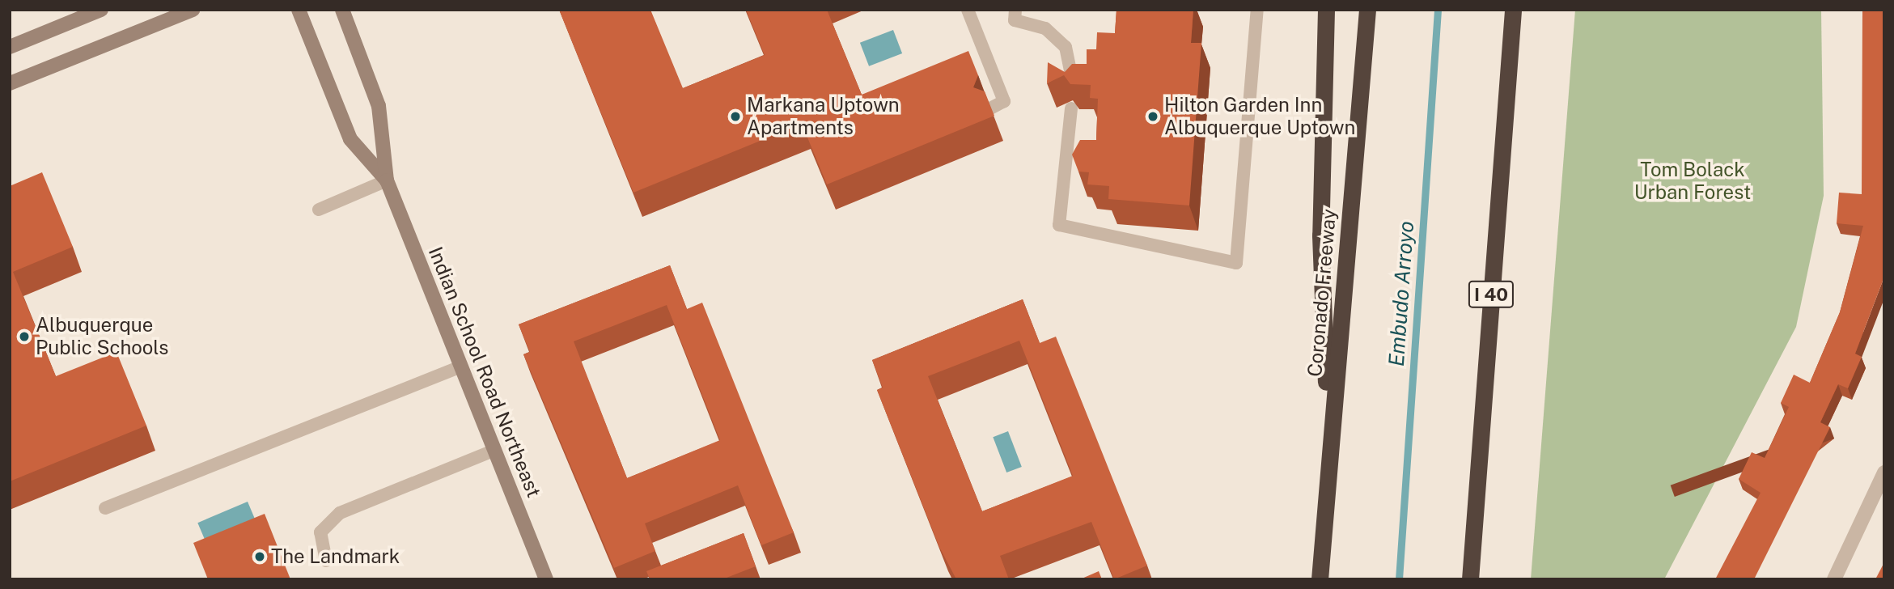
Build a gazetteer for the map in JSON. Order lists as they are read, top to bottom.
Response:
{
  "streets": {
    "highway": ["Coronado Freeway", "I 40"],
    "street": ["Indian School Road Northeast"]
  },
  "water": ["Embudo Arroyo"],
  "parks": ["Tom Bolack Urban Forest"],
  "places": [
    "Markana Uptown Apartments",
    "Hilton Garden Inn Albuquerque Uptown",
    "Albuquerque Public Schools",
    "The Landmark"
  ]
}
